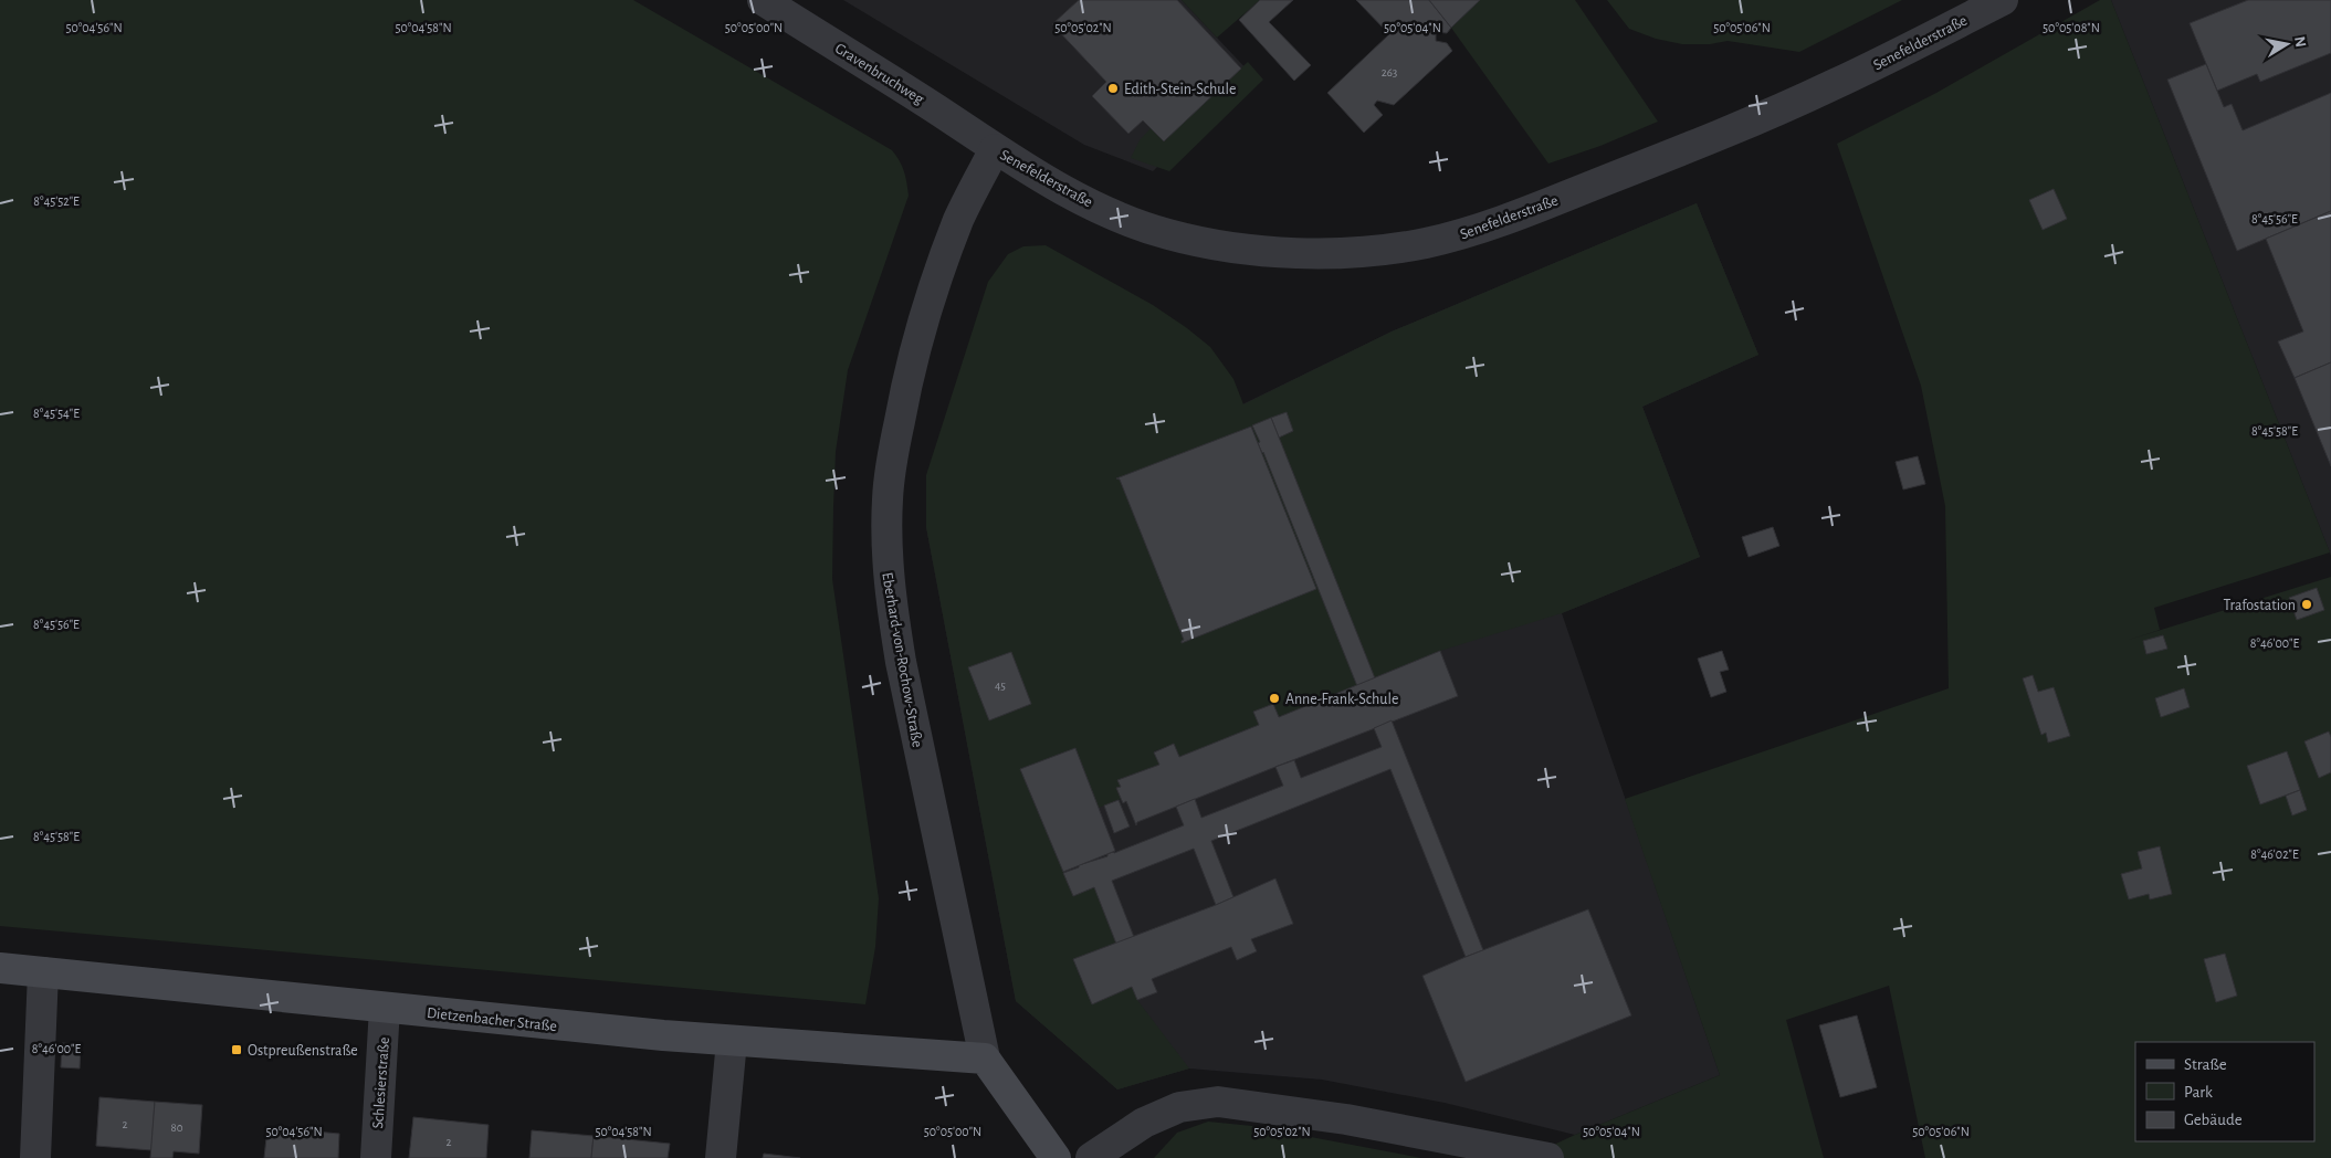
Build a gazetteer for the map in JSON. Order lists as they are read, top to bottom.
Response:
{
  "streets": {
    "main road": ["Eberhard-von-Rochow-Straße", "Dietzenbacher Straße"],
    "street": ["Senefelderstraße", "Gravenbruchweg", "Schlesierstraße"]
  },
  "crossings": [
    ["Senefelderstraße", "Gravenbruchweg"],
    ["Senefelderstraße", "Eberhard-von-Rochow-Straße"],
    ["Gravenbruchweg", "Eberhard-von-Rochow-Straße"],
    ["Eberhard-von-Rochow-Straße", "Dietzenbacher Straße"],
    ["Dietzenbacher Straße", "Schlesierstraße"]
  ],
  "places": {
    "other": ["Edith-Stein-Schule", "Trafostation", "Anne-Frank-Schule"],
    "transit": ["Ostpreußenstraße"]
  },
  "house_numbers": [
    "263",
    "45",
    "2",
    "80",
    "2"
  ],
  "legend": ["Straße", "Park", "Gebäude"],
  "north": "right",
  "coordinates": [
    "50°04'56\"N",
    "50°04'58\"N",
    "50°05'00\"N",
    "50°05'02\"N",
    "50°05'04\"N",
    "50°05'06\"N",
    "50°05'08\"N",
    "8°45'52\"E",
    "8°45'56\"E",
    "8°45'54\"E",
    "8°45'58\"E",
    "8°46'00\"E",
    "8°46'02\"E"
  ]
}
